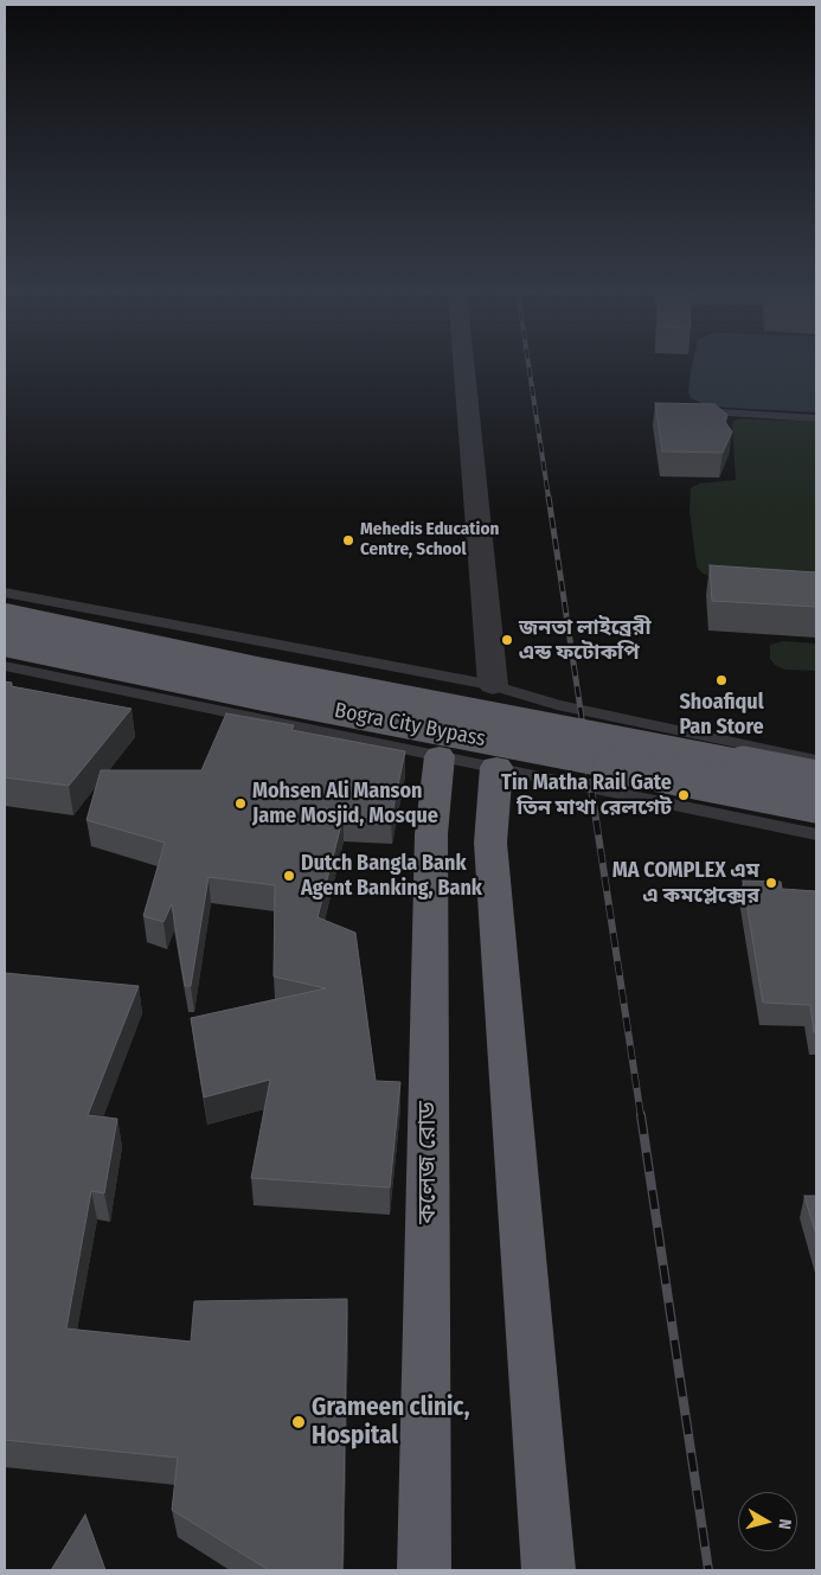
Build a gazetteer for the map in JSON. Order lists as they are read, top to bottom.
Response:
{
  "streets": {
    "highway": ["Bogra City Bypass", "কলেজ রোড"]
  },
  "places": [
    "Mehedis Education Centre, School",
    "জনতা লাইব্রেরী এন্ড ফটোকপি",
    "Shoafiqul Pan Store",
    "Tin Matha Rail Gate তিন মাথা রেলগেট",
    "Mohsen Ali Manson Jame Mosjid, Mosque",
    "Dutch Bangla Bank Agent Banking, Bank",
    "MA COMPLEX এম এ কমপ্লেক্সের",
    "Grameen clinic, Hospital"
  ],
  "north": "right"
}
